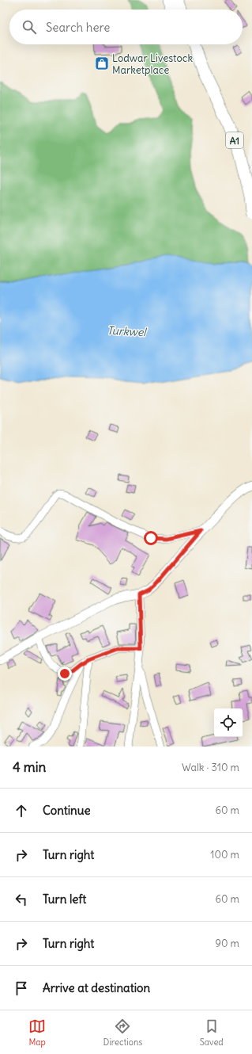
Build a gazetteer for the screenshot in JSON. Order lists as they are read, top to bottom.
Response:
{
  "streets": {
    "highway": ["A1"]
  },
  "water": ["Turkwel"],
  "places": {
    "shop": ["Lodwar Livestock Marketplace"]
  },
  "page": {
    "search": "Search here",
    "heading": ["4 min", "Walk · 310 m"],
    "list": [
      ["Continue", "60 m"],
      ["Turn right", "100 m"],
      ["Turn left", "60 m"],
      ["Turn right", "90 m"],
      "Arrive at destination"
    ],
    "nav": ["Map", "Directions", "Saved"]
  }
}
